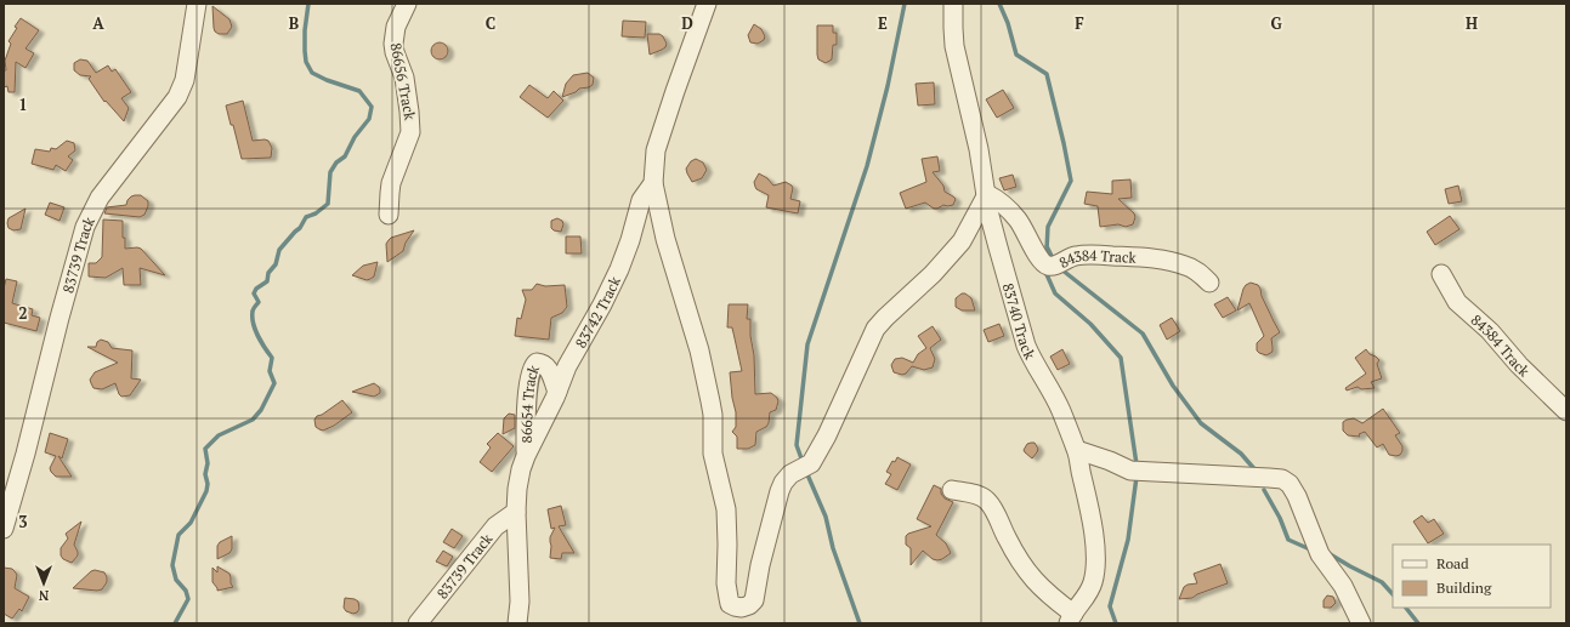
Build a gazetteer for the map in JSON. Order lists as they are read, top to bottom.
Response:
{
  "streets": {
    "street": [
      "86656 Track",
      "83739 Track",
      "84384 Track",
      "83742 Track",
      "83740 Track",
      "86654 Track"
    ]
  },
  "crossings": [
    ["83739 Track", "83742 Track"],
    ["84384 Track", "83740 Track"],
    ["83742 Track", "86654 Track"]
  ],
  "legend": ["Road", "Building"],
  "north": "bottom",
  "grid": {
    "columns": [
      "A",
      "B",
      "C",
      "D",
      "E",
      "F",
      "G",
      "H"
    ],
    "rows": ["1", "2", "3"]
  }
}
